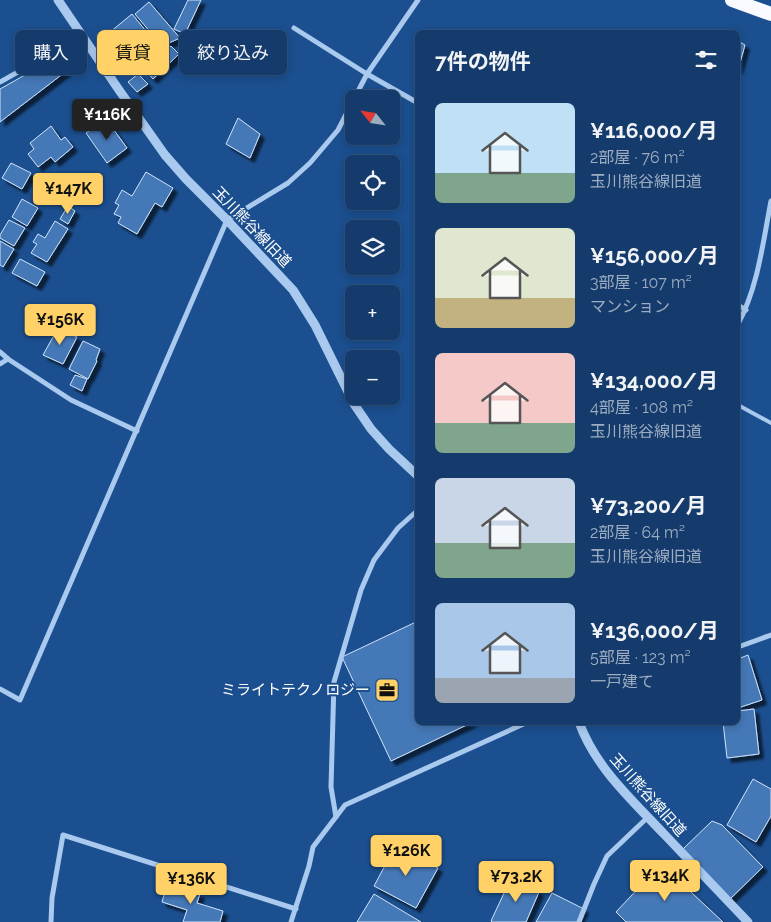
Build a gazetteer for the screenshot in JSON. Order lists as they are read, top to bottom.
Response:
{
  "streets": {
    "street": ["玉川熊谷線旧道"]
  },
  "places": {
    "office": ["ミライトテクノロジー"]
  },
  "north": "top left",
  "page": {
    "chip": ["購入", "賃貸", "絞り込み"],
    "heading": "7件の物件",
    "map_buttons": ["+", "−"],
    "list": [
      {
        "name": "¥116,000/月",
        "note": "2部屋 · 76 m² · 玉川熊谷線旧道"
      },
      {
        "name": "¥156,000/月",
        "note": "3部屋 · 107 m² · マンション"
      },
      {
        "name": "¥134,000/月",
        "note": "4部屋 · 108 m² · 玉川熊谷線旧道"
      },
      {
        "name": "¥73,200/月",
        "note": "2部屋 · 64 m² · 玉川熊谷線旧道"
      },
      {
        "name": "¥136,000/月",
        "note": "5部屋 · 123 m² · 一戸建て"
      }
    ],
    "price": [
      "¥116K",
      "¥147K",
      "¥156K",
      "¥126K",
      "¥134K",
      "¥73.2K",
      "¥136K"
    ]
  }
}
